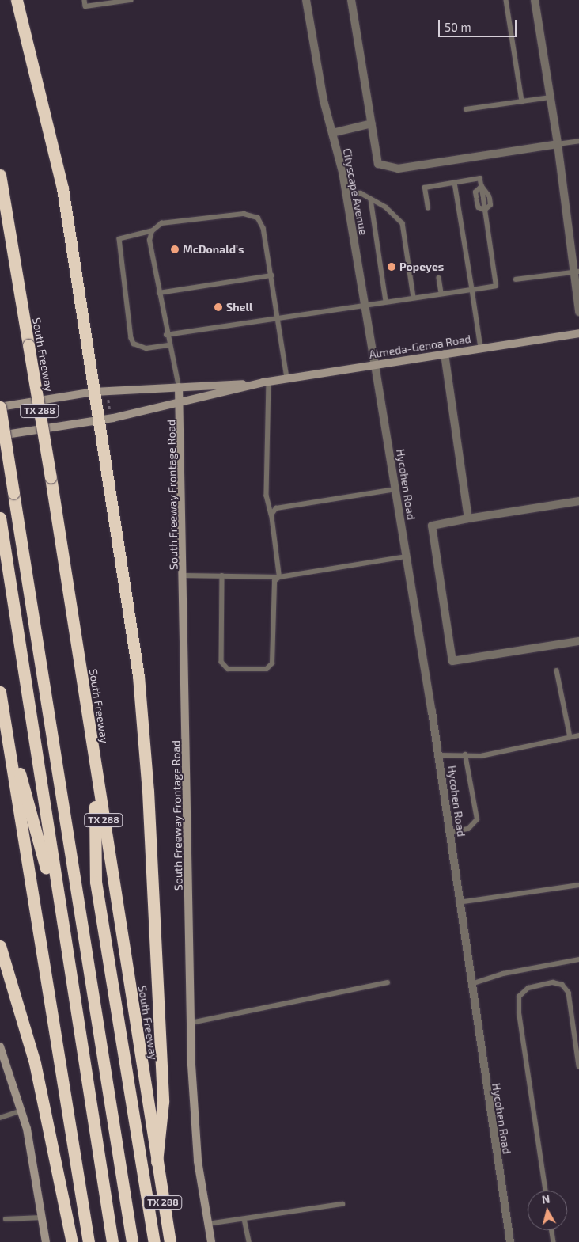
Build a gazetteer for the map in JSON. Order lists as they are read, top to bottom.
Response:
{
  "streets": {
    "highway": ["South Freeway", "TX 288"],
    "main road": ["Almeda-Genoa Road", "South Freeway Frontage Road"],
    "street": ["Cityscape Avenue", "Hycohen Road"]
  },
  "crossings": [
    ["Cityscape Avenue", "Almeda-Genoa Road"],
    ["Cityscape Avenue", "Hycohen Road"],
    ["Almeda-Genoa Road", "Hycohen Road"],
    ["Almeda-Genoa Road", "South Freeway Frontage Road"]
  ],
  "places": ["McDonald's", "Popeyes", "Shell"],
  "scale_bar": "50 m",
  "north": "top"
}
